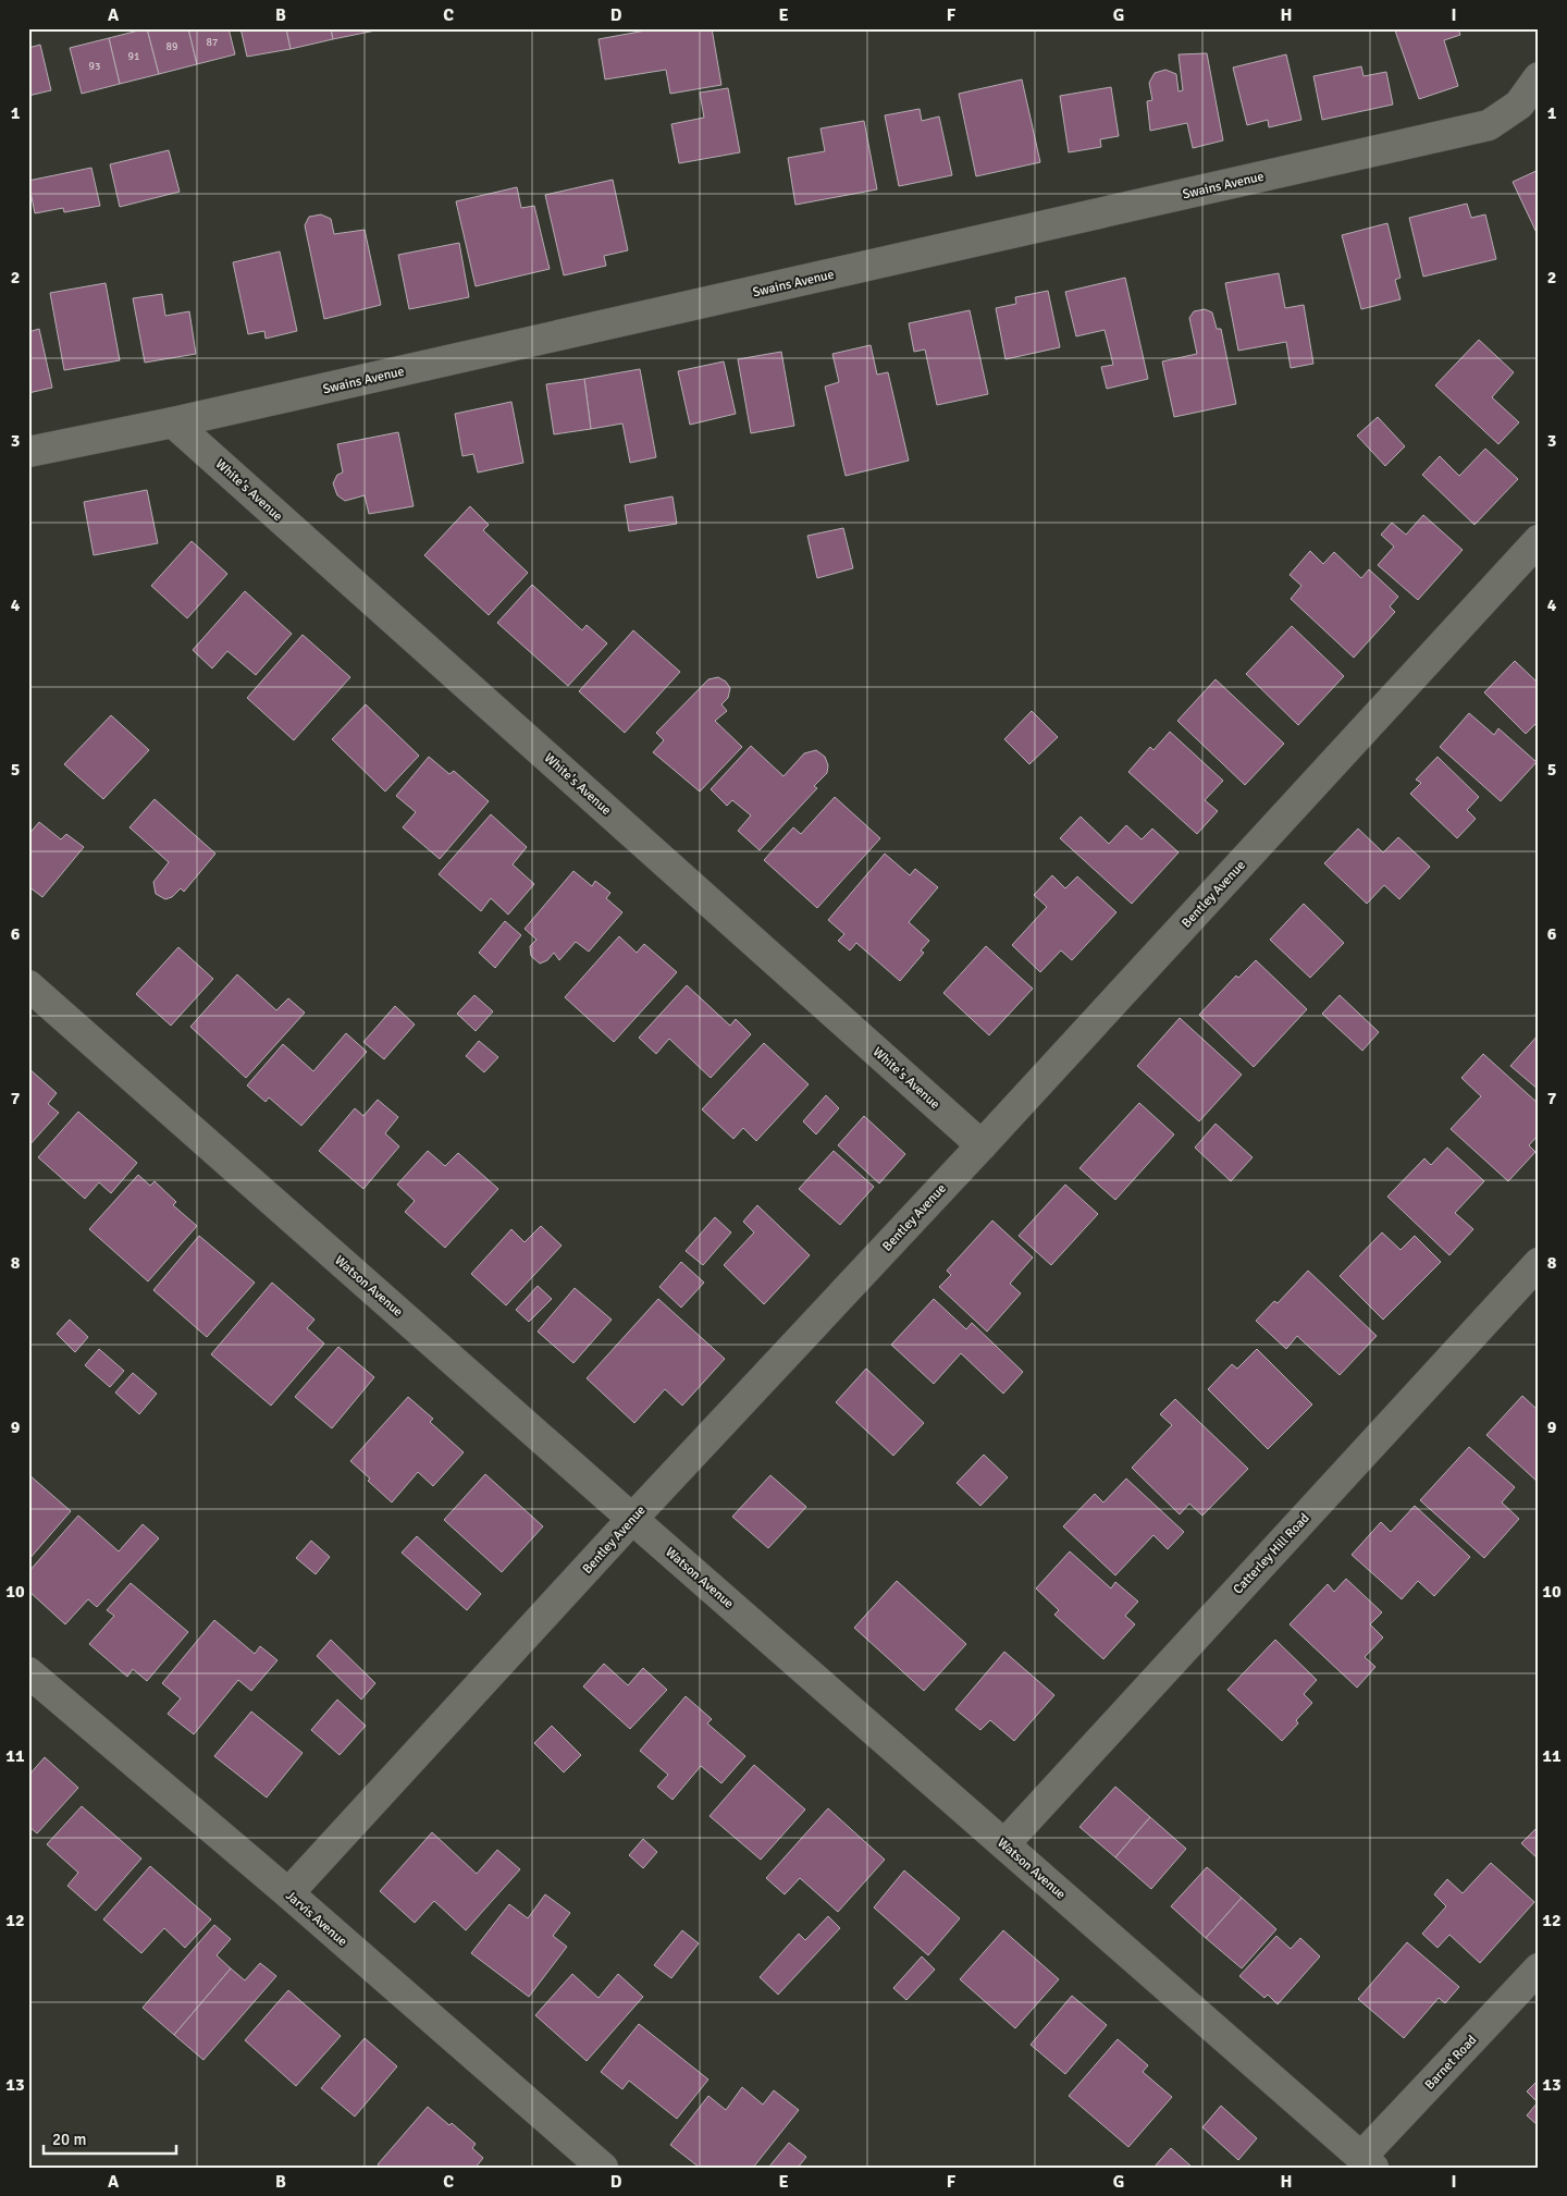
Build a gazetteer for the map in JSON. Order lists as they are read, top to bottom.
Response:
{
  "streets": {
    "street": [
      "Swains Avenue",
      "White's Avenue",
      "Bentley Avenue",
      "Watson Avenue",
      "Catterley Hill Road",
      "Jarvis Avenue",
      "Barnet Road"
    ]
  },
  "crossings": [
    ["Swains Avenue", "White's Avenue"],
    ["White's Avenue", "Bentley Avenue"],
    ["Bentley Avenue", "Watson Avenue"],
    ["Bentley Avenue", "Jarvis Avenue"],
    ["Watson Avenue", "Catterley Hill Road"],
    ["Watson Avenue", "Barnet Road"]
  ],
  "house_numbers": [
    "87",
    "89",
    "91",
    "93"
  ],
  "scale_bar": "20 m",
  "grid": {
    "columns": [
      "A",
      "B",
      "C",
      "D",
      "E",
      "F",
      "G",
      "H",
      "I"
    ],
    "rows": [
      "1",
      "2",
      "3",
      "4",
      "5",
      "6",
      "7",
      "8",
      "9",
      "10",
      "11",
      "12",
      "13"
    ]
  }
}
